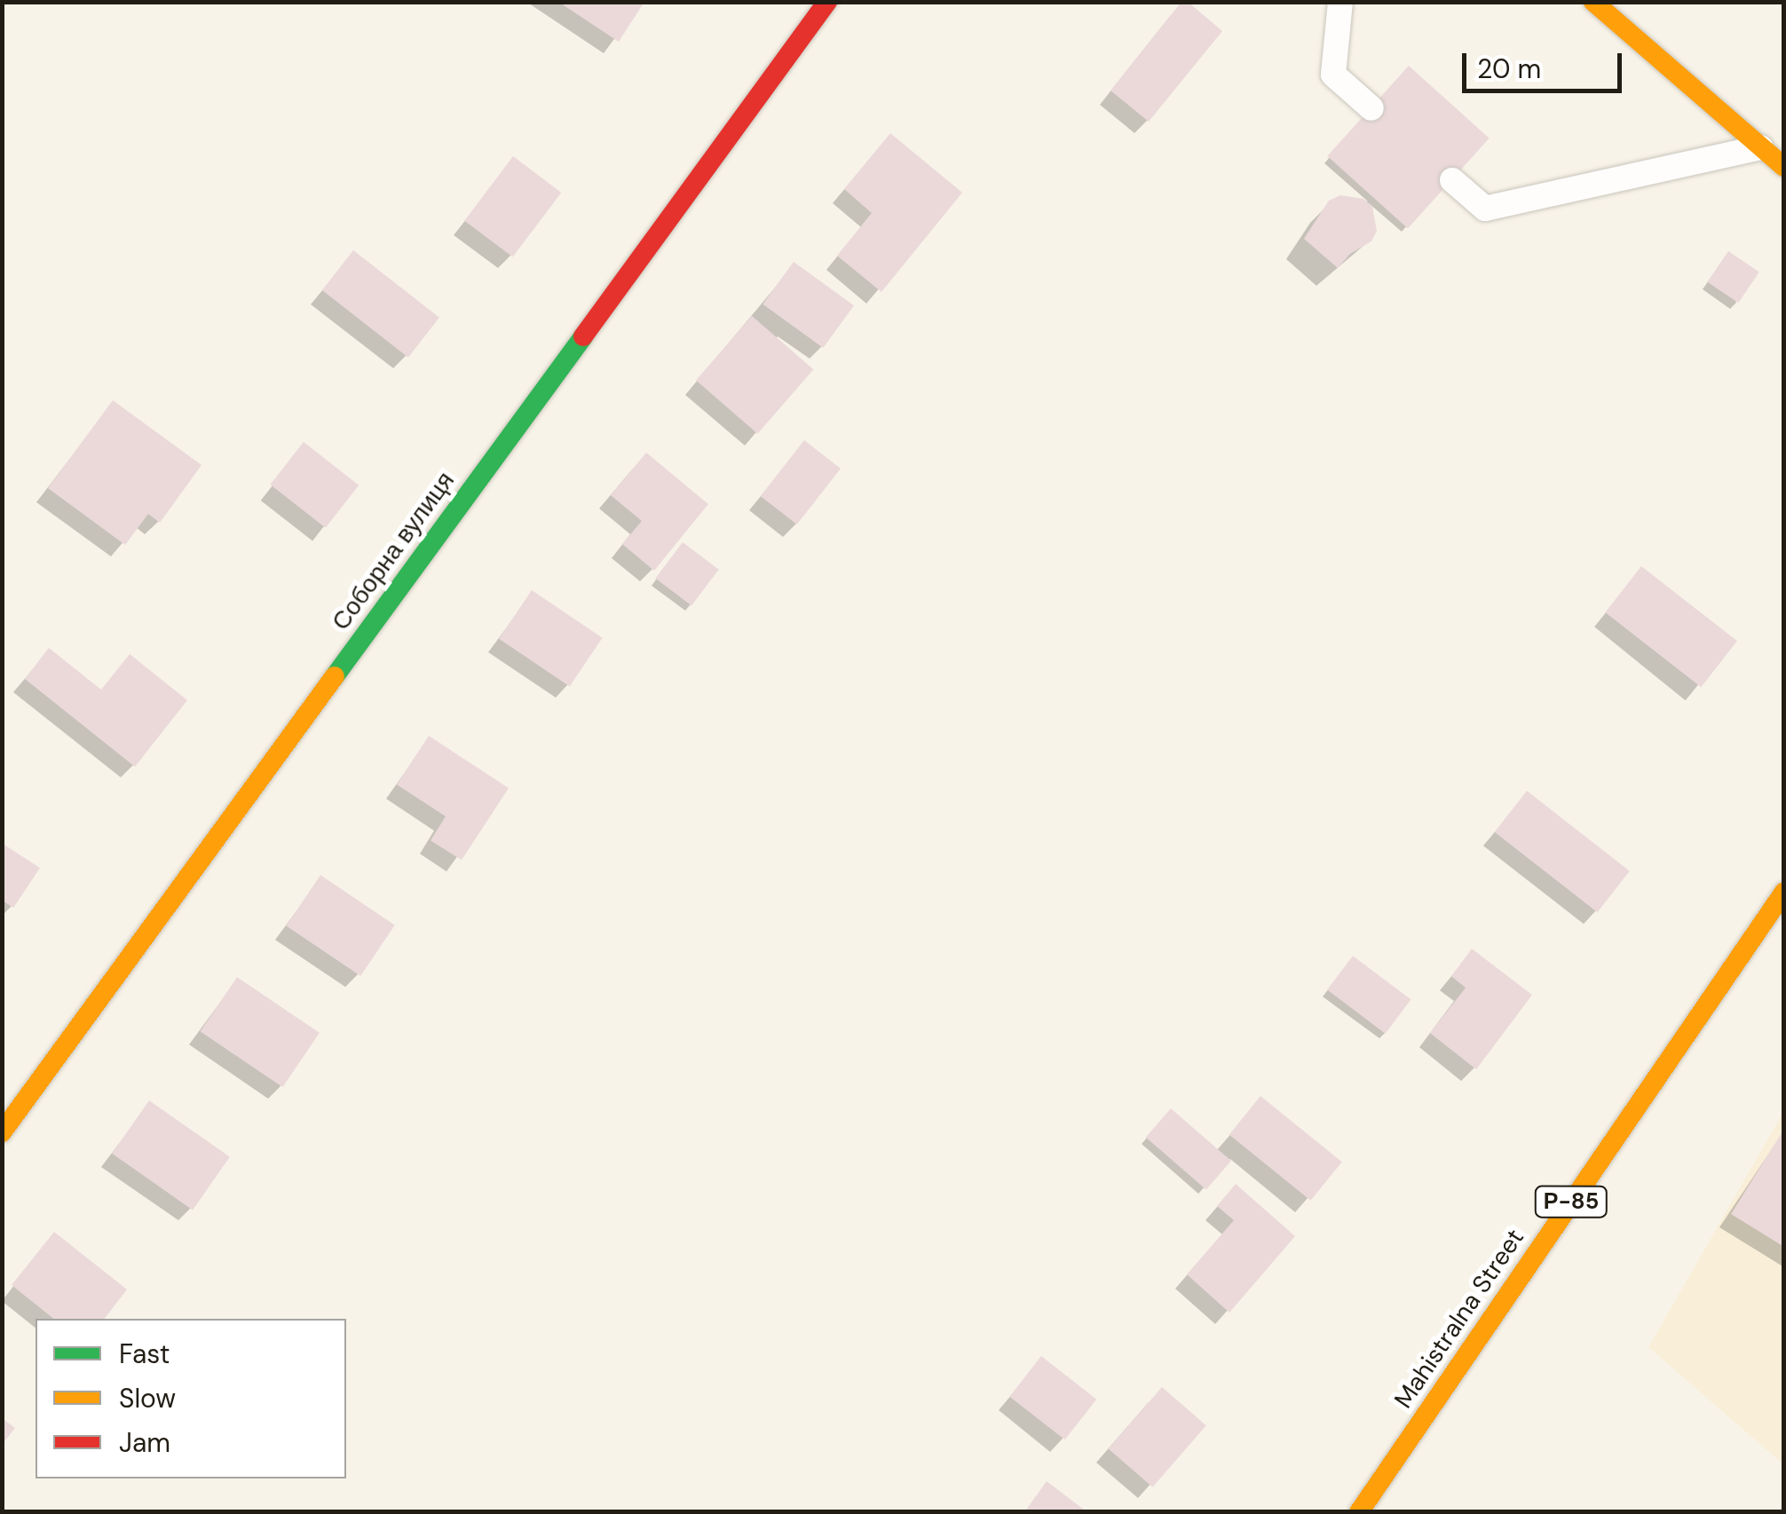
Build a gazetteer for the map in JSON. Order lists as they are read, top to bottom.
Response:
{
  "streets": {
    "street": ["Соборна вулиця", "Р-85", "Mahistralna Street"]
  },
  "legend": ["Fast", "Slow", "Jam"],
  "scale_bar": "20 m"
}
